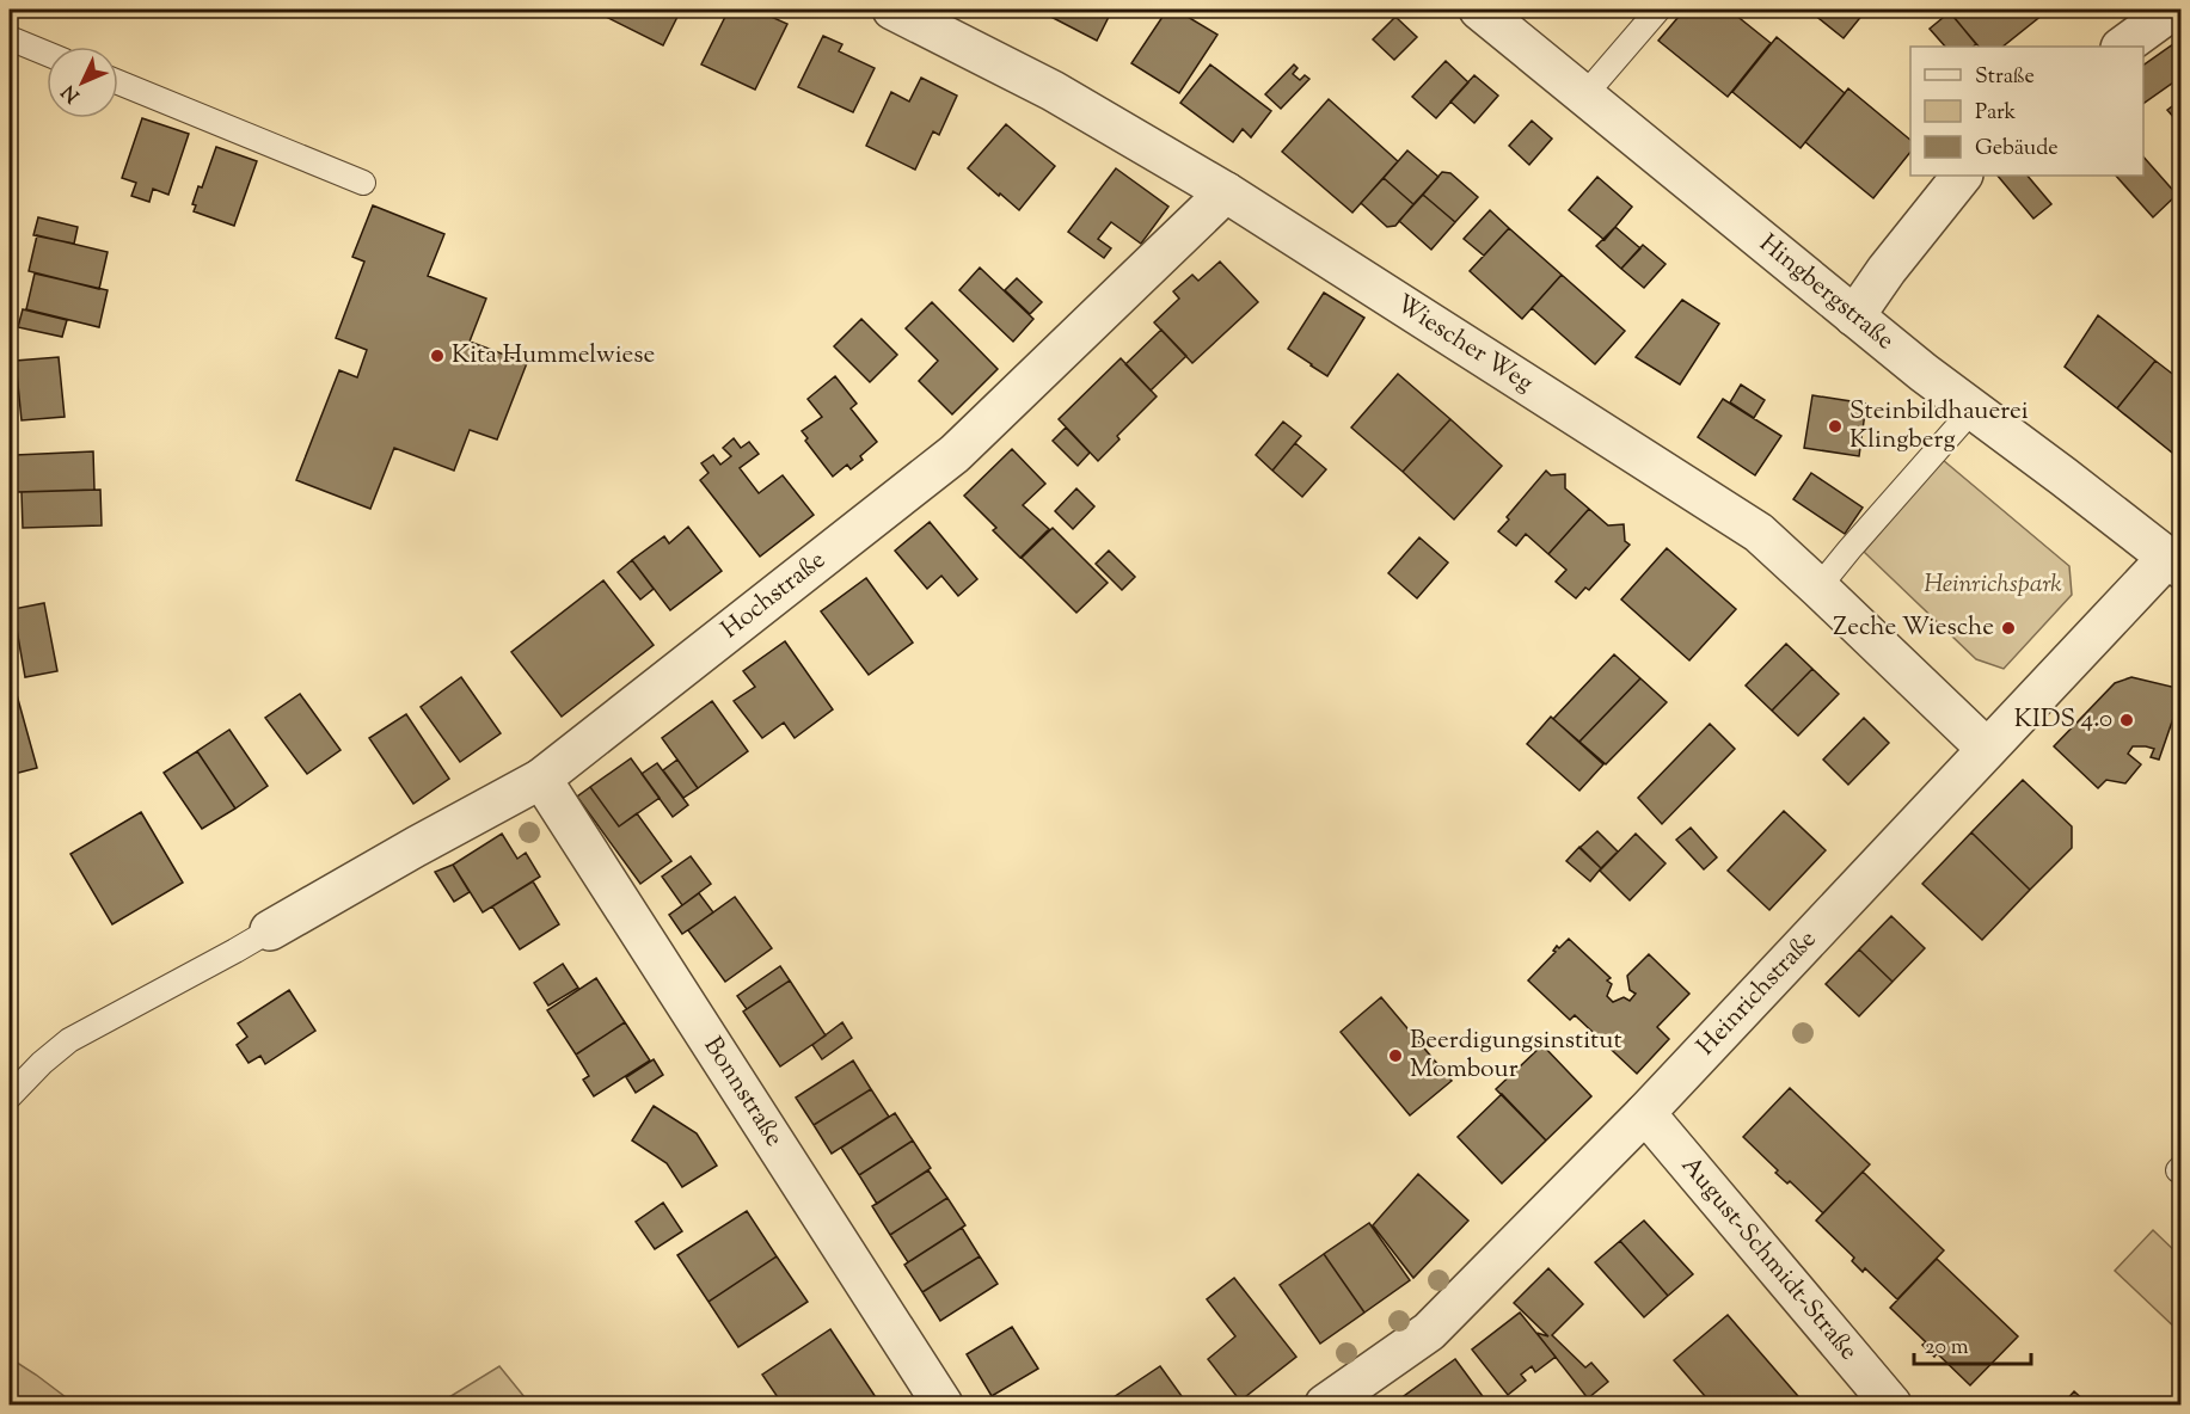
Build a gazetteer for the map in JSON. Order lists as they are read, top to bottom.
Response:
{
  "streets": {
    "street": [
      "Hingbergstraße",
      "Wiescher Weg",
      "Hochstraße",
      "Heinrichstraße",
      "Bonnstraße",
      "August-Schmidt-Straße"
    ]
  },
  "crossings": [
    ["Hingbergstraße", "Heinrichstraße"],
    ["Wiescher Weg", "Hochstraße"],
    ["Wiescher Weg", "Heinrichstraße"],
    ["Hochstraße", "Bonnstraße"],
    ["Heinrichstraße", "August-Schmidt-Straße"]
  ],
  "parks": ["Heinrichspark"],
  "places": [
    "Kita Hummelwiese",
    "Steinbildhauerei Klingberg",
    "Zeche Wiesche",
    "KIDS 4.0",
    "Beerdigungsinstitut Mombour"
  ],
  "legend": ["Straße", "Park", "Gebäude"],
  "scale_bar": "20 m",
  "north": "bottom left"
}
